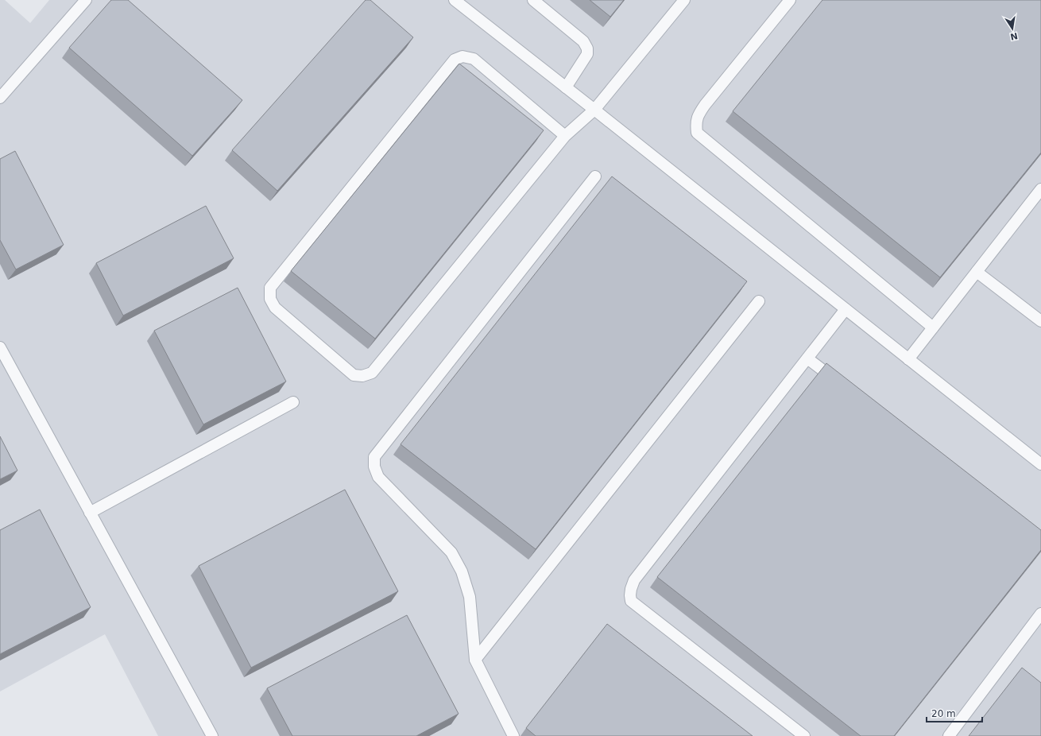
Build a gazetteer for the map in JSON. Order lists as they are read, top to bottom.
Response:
{
  "scale_bar": "20 m",
  "north": "bottom"
}
